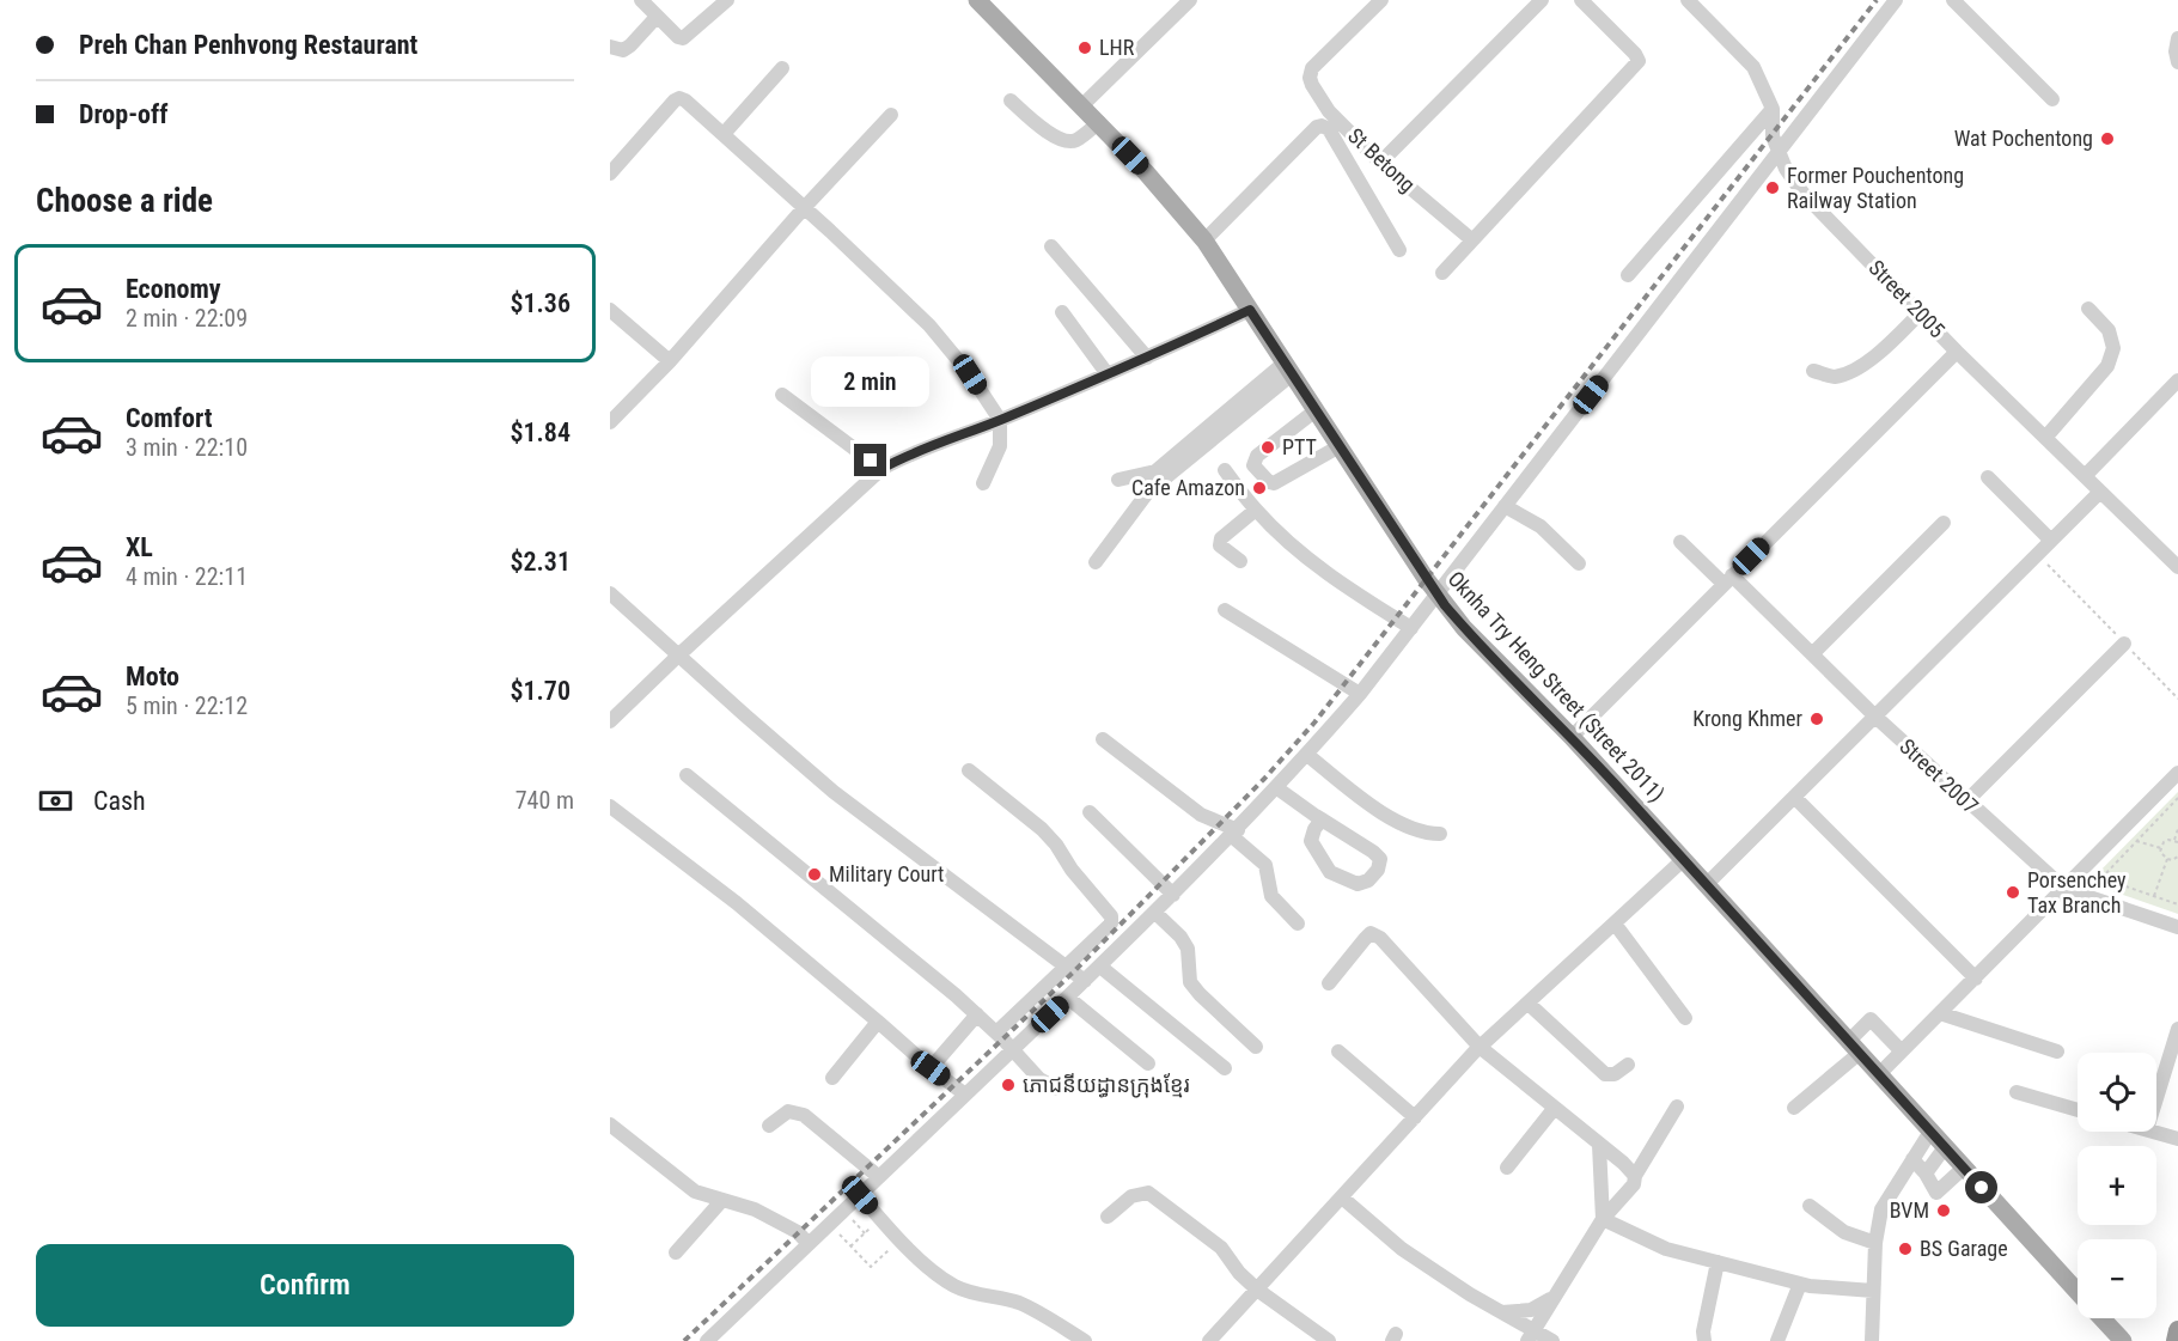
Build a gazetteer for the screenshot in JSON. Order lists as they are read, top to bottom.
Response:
{
  "streets": {
    "main road": ["Oknha Try Heng Street (Street 2011)"],
    "street": ["St Betong", "Street 2005", "Street 2007"]
  },
  "places": [
    "LHR",
    "Wat Pochentong",
    "Former Pouchentong Railway Station",
    "PTT",
    "Cafe Amazon",
    "Krong Khmer",
    "Military Court",
    "Porsenchey Tax Branch",
    "ភោជនីយដ្ធានក្រុងខ្មែរ",
    "BVM",
    "BS Garage"
  ],
  "page": {
    "banner": ["Preh Chan Penhvong Restaurant", "Drop-off"],
    "heading": "Choose a ride",
    "list": [
      {
        "name": "Economy",
        "note": "2 min · 22:09",
        "value": "$1.36"
      },
      {
        "name": "Comfort",
        "note": "3 min · 22:10",
        "value": "$1.84"
      },
      {
        "name": "XL",
        "note": "4 min · 22:11",
        "value": "$2.31"
      },
      {
        "name": "Moto",
        "note": "5 min · 22:12",
        "value": "$1.70"
      }
    ],
    "bubble": "2 min",
    "pay": ["Cash", "740 m"],
    "map_buttons": ["+", "−"],
    "buttons": "Confirm"
  }
}
